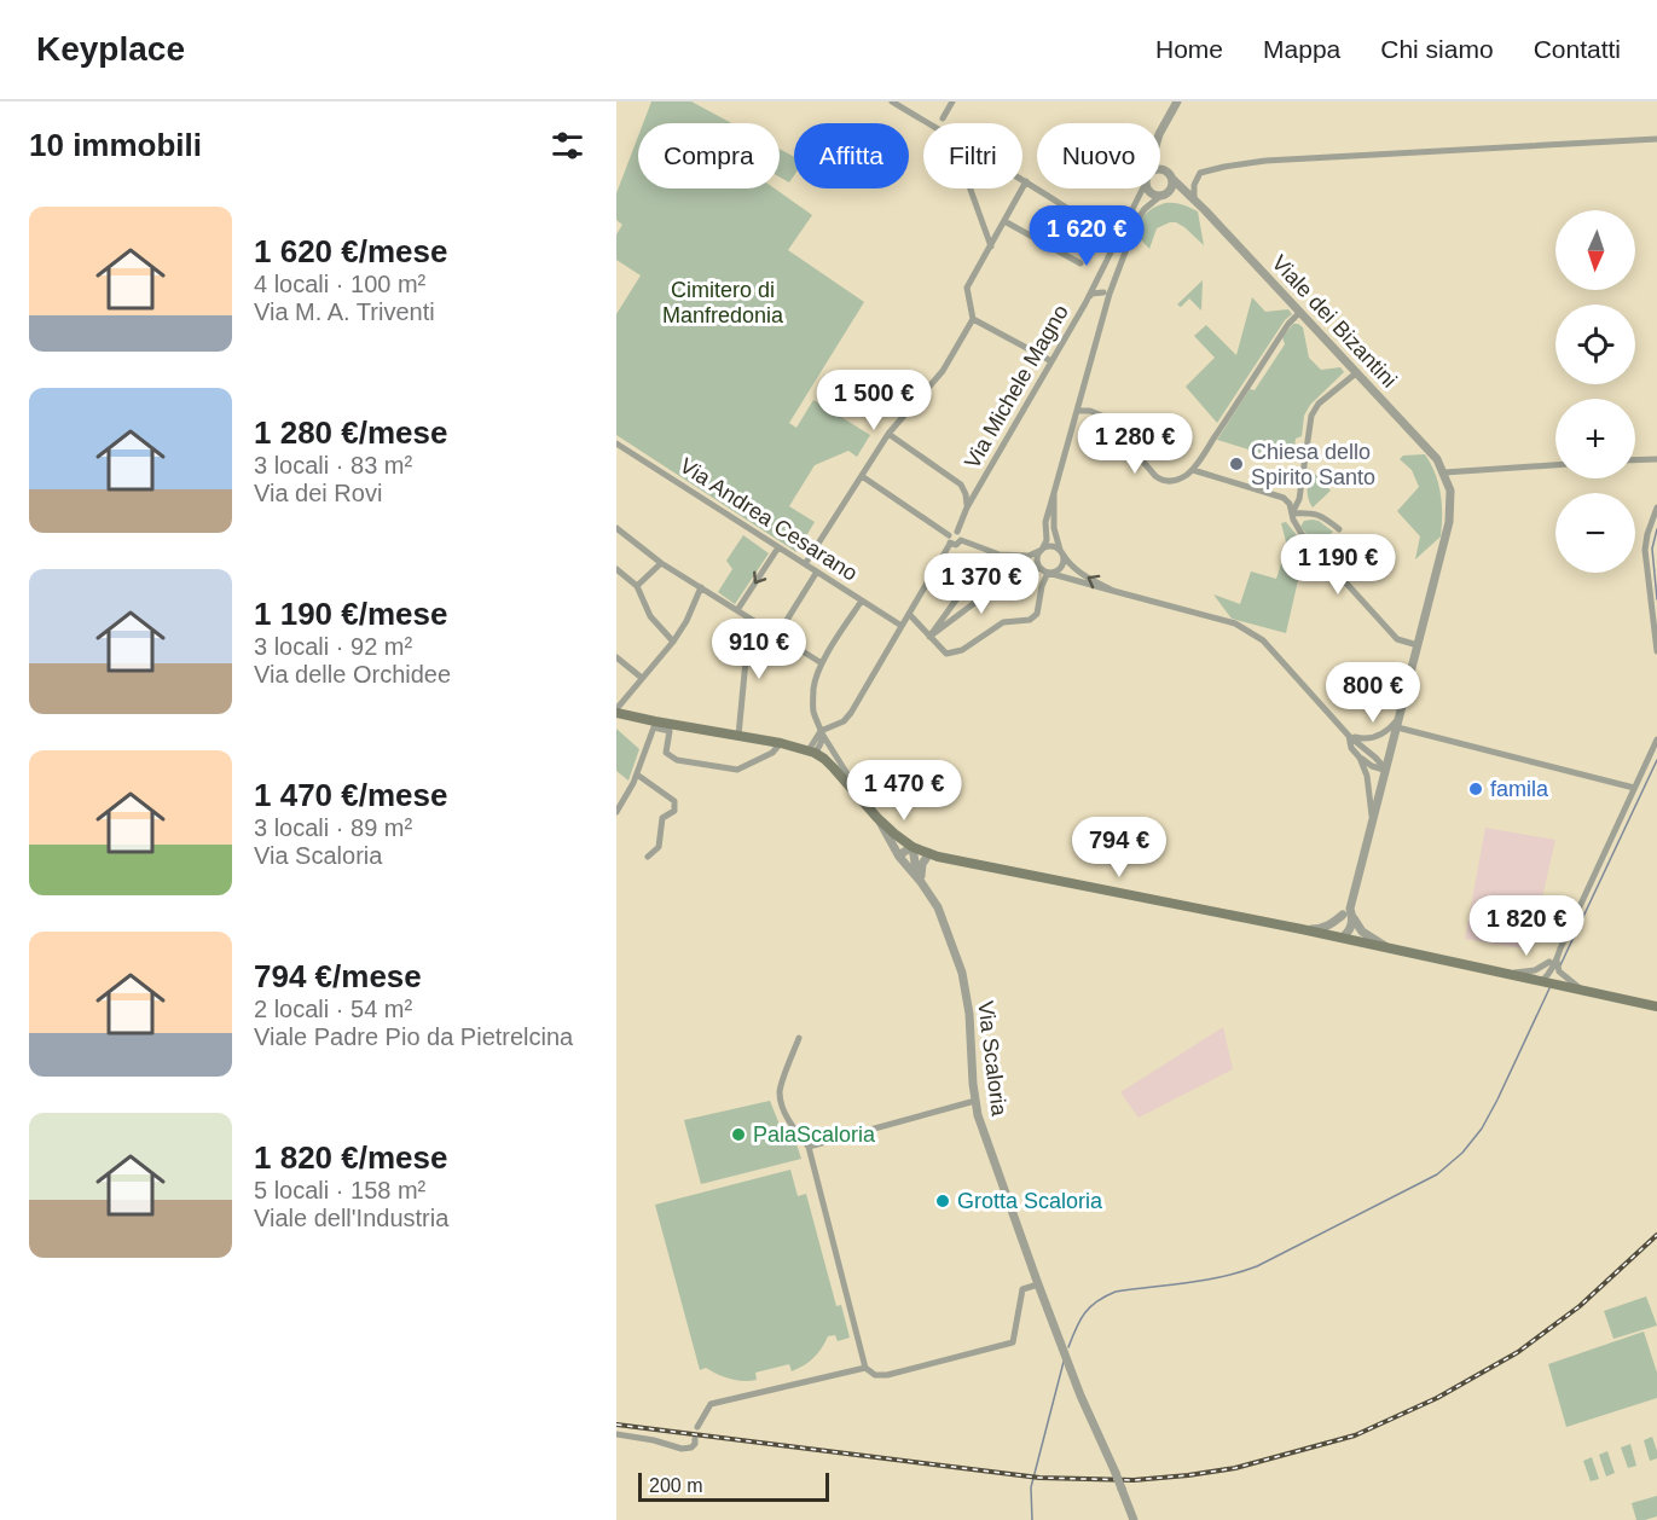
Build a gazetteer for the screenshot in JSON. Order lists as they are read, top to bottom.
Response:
{
  "streets": {
    "main road": ["Via Scaloria"],
    "street": ["Viale dei Bizantini", "Via Michele Magno", "Via Andrea Cesarano"]
  },
  "parks": ["Cimitero di Manfredonia"],
  "places": [
    "Chiesa dello Spirito Santo",
    "famila",
    "PalaScaloria",
    "Grotta Scaloria"
  ],
  "scale_bar": "200 m",
  "north": "bottom",
  "page": {
    "header": "Keyplace",
    "nav": [
      "Home",
      "Mappa",
      "Chi siamo",
      "Contatti"
    ],
    "heading": "10 immobili",
    "chip": [
      "Compra",
      "Affitta",
      "Filtri",
      "Nuovo"
    ],
    "list": [
      {
        "name": "1 620 €/mese",
        "note": "4 locali · 100 m² · Via M. A. Triventi"
      },
      {
        "name": "1 280 €/mese",
        "note": "3 locali · 83 m² · Via dei Rovi"
      },
      {
        "name": "1 190 €/mese",
        "note": "3 locali · 92 m² · Via delle Orchidee"
      },
      {
        "name": "1 470 €/mese",
        "note": "3 locali · 89 m² · Via Scaloria"
      },
      {
        "name": "794 €/mese",
        "note": "2 locali · 54 m² · Viale Padre Pio da Pietrelcina"
      },
      {
        "name": "1 820 €/mese",
        "note": "5 locali · 158 m² · Viale dell'Industria"
      }
    ],
    "price": [
      "1 620 €",
      "1 500 €",
      "1 280 €",
      "1 190 €",
      "1 370 €",
      "910 €",
      "800 €",
      "1 470 €",
      "794 €",
      "1 820 €"
    ],
    "map_buttons": ["+", "−"],
    "scale": "200 m"
  }
}
